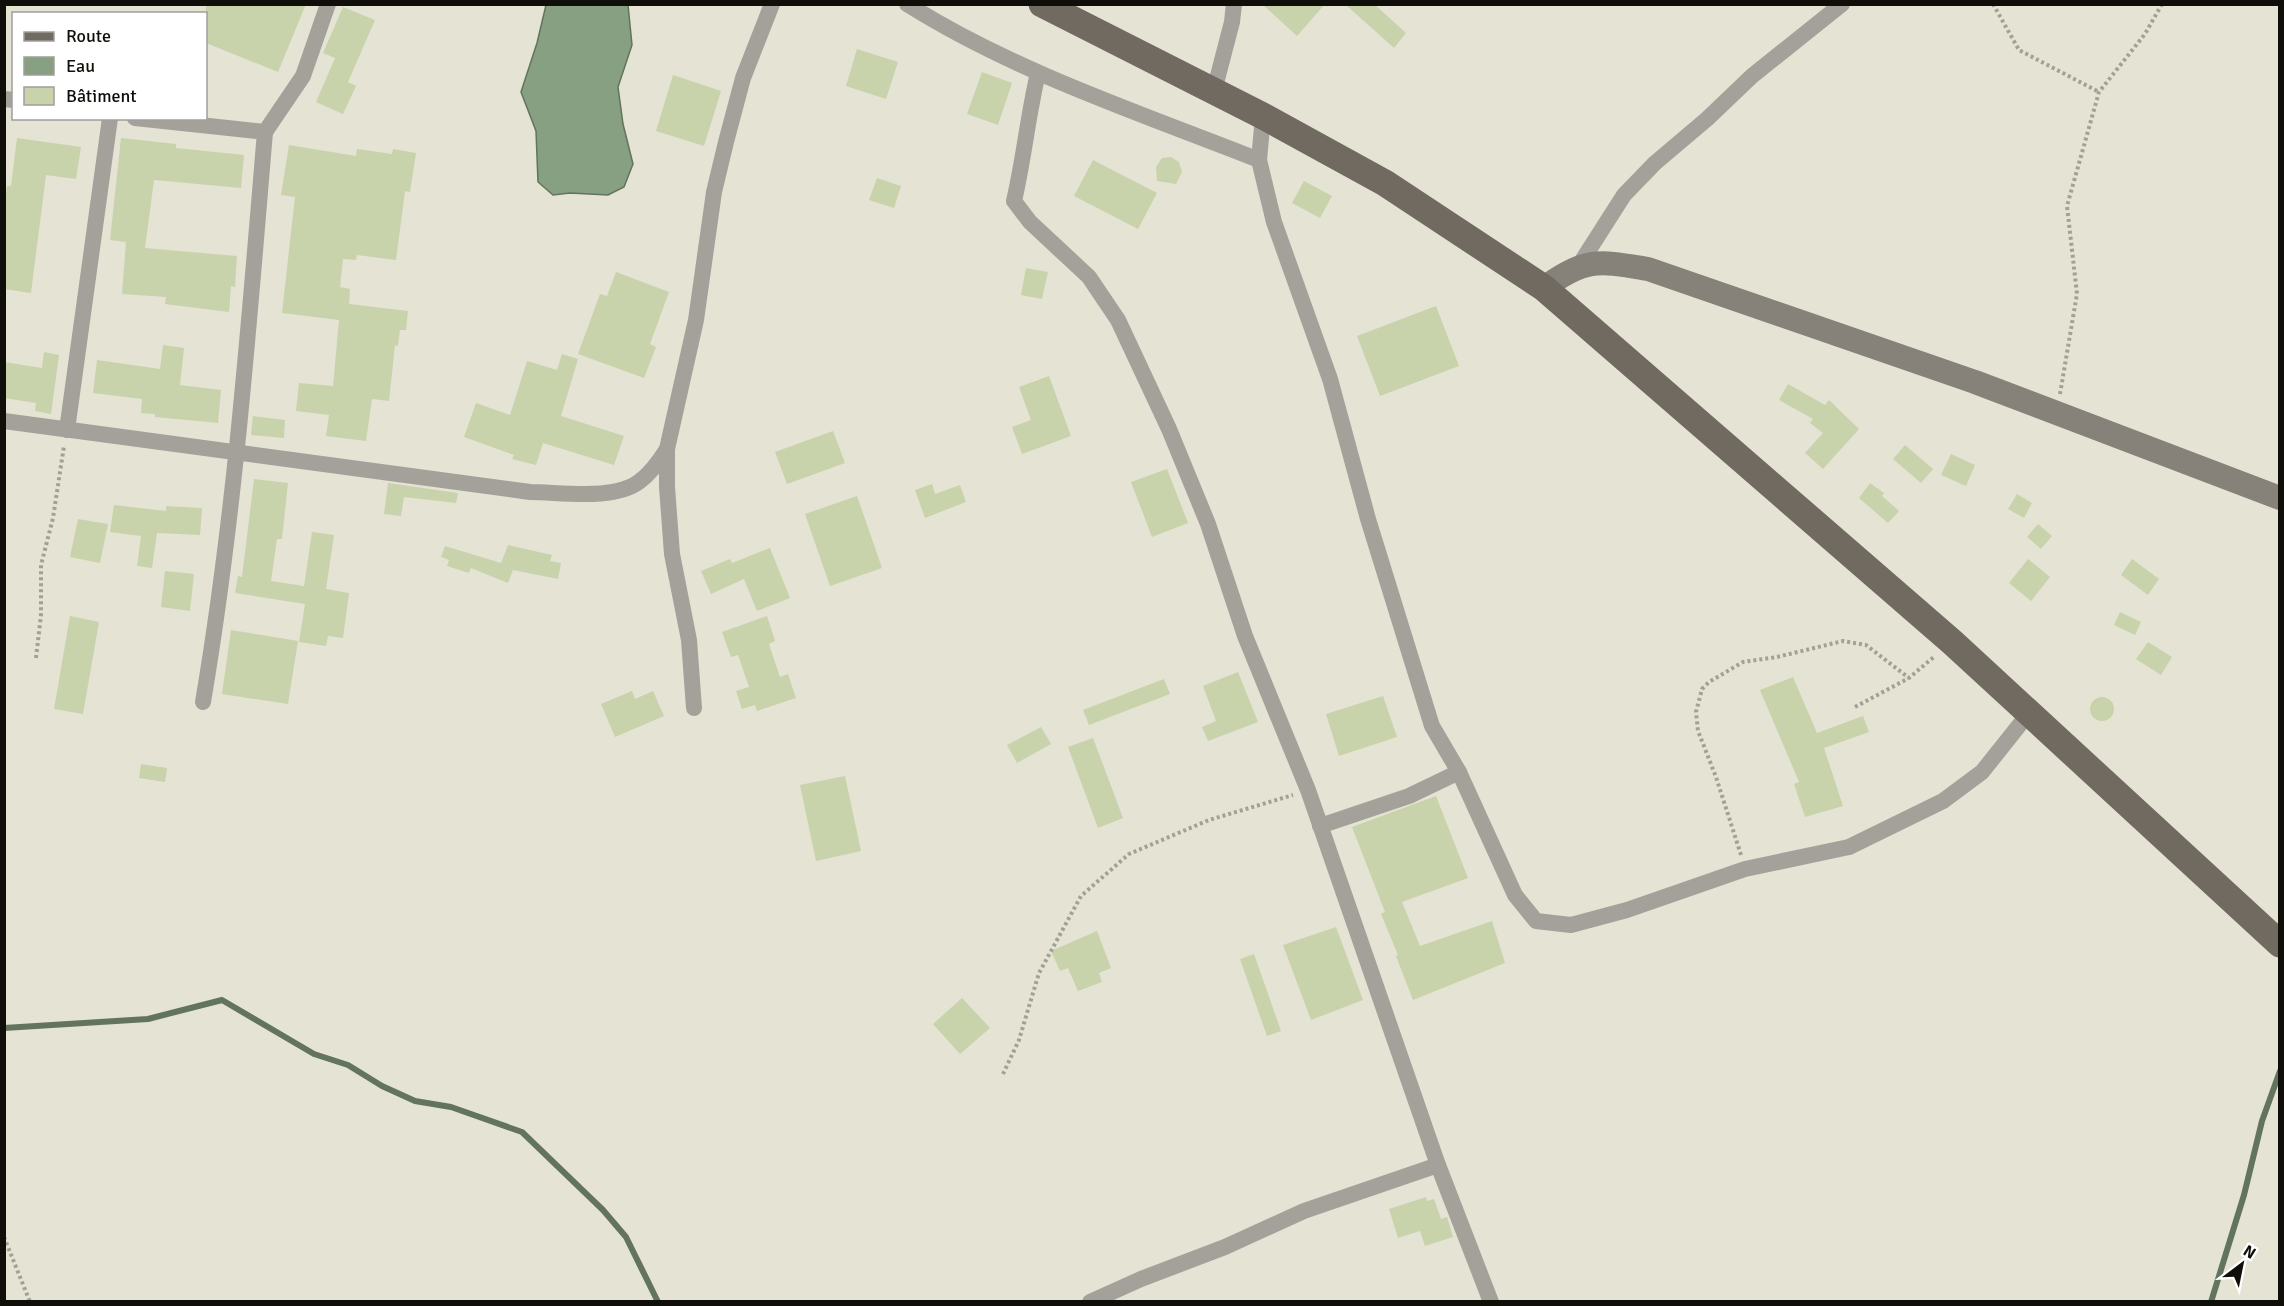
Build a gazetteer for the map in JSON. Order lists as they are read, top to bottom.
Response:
{
  "legend": ["Route", "Eau", "Bâtiment"],
  "north": "top right"
}
